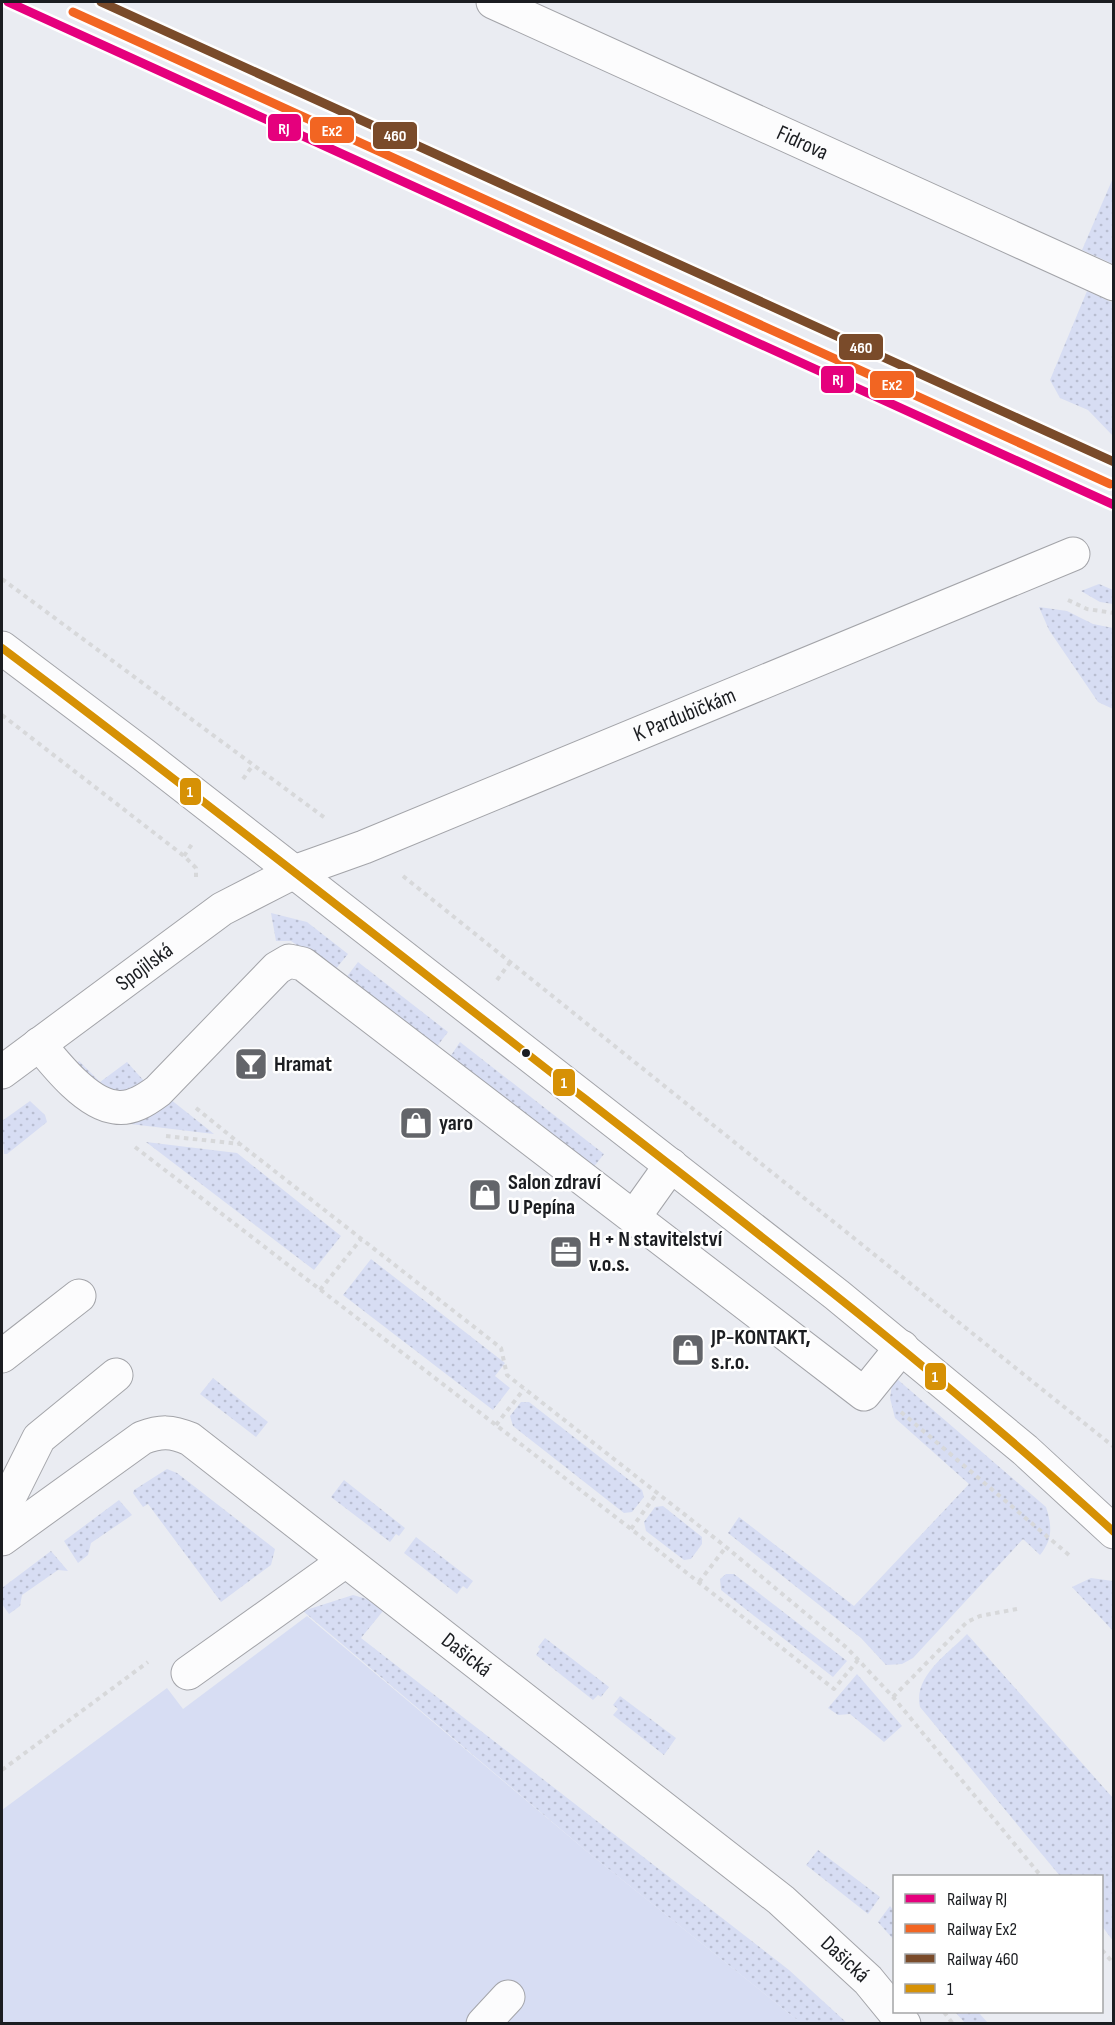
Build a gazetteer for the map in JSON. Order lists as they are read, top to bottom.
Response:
{
  "streets": {
    "street": [
      "Fidrova",
      "K Pardubičkám",
      "Spojilská",
      "Dašická"
    ]
  },
  "crossings": [
    ["K Pardubičkám", "Spojilská"]
  ],
  "places": {
    "bar": ["Hramat"],
    "shop": ["yaro", "Salon zdraví U Pepína", "JP-KONTAKT, s.r.o."],
    "office": ["H + N stavitelství v.o.s."]
  },
  "lines": [
    "rail line RJ",
    "rail line 460",
    "rail line Ex2",
    "transit line 1"
  ],
  "legend": [
    "Railway RJ",
    "Railway Ex2",
    "Railway 460",
    "1"
  ]
}
